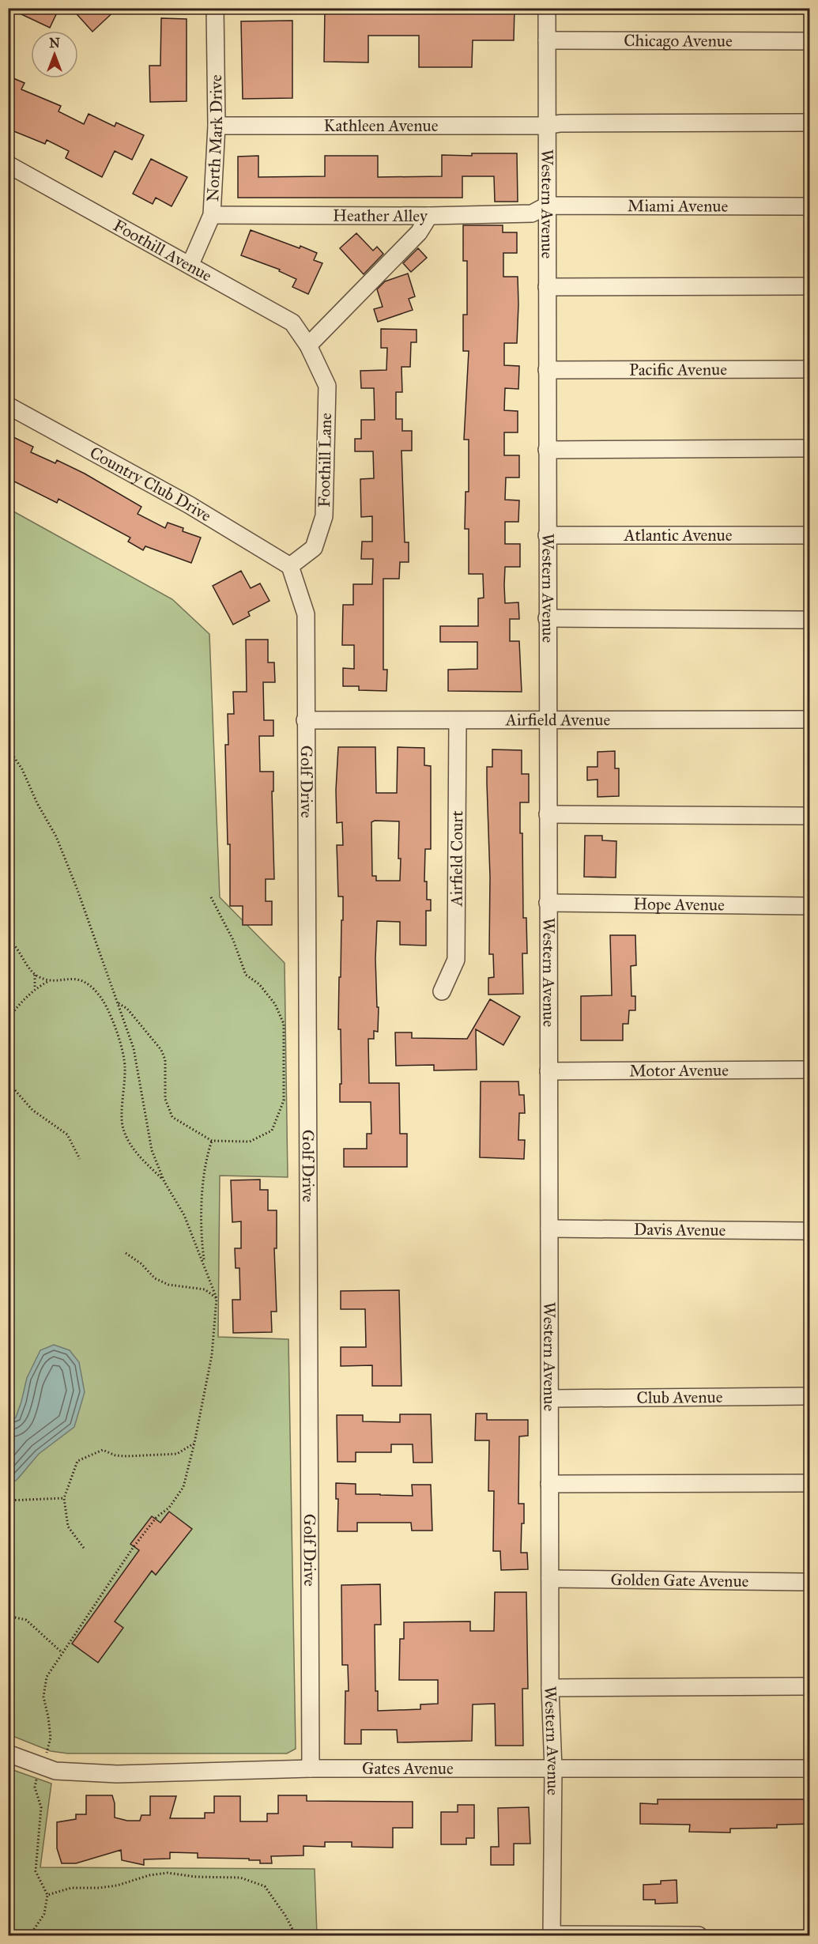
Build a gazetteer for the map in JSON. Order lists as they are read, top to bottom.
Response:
{
  "streets": {
    "street": [
      "Chicago Avenue",
      "Kathleen Avenue",
      "North Mark Drive",
      "Western Avenue",
      "Miami Avenue",
      "Heather Alley",
      "Foothill Avenue",
      "Pacific Avenue",
      "Foothill Lane",
      "Country Club Drive",
      "Atlantic Avenue",
      "Airfield Avenue",
      "Golf Drive",
      "Airfield Court",
      "Hope Avenue",
      "Motor Avenue",
      "Davis Avenue",
      "Club Avenue",
      "Golden Gate Avenue",
      "Gates Avenue"
    ]
  },
  "crossings": [
    ["Chicago Avenue", "Western Avenue"],
    ["Kathleen Avenue", "North Mark Drive"],
    ["Kathleen Avenue", "Western Avenue"],
    ["North Mark Drive", "Heather Alley"],
    ["North Mark Drive", "Foothill Avenue"],
    ["Western Avenue", "Miami Avenue"],
    ["Western Avenue", "Heather Alley"],
    ["Western Avenue", "Pacific Avenue"],
    ["Western Avenue", "Atlantic Avenue"],
    ["Western Avenue", "Airfield Avenue"],
    ["Western Avenue", "Hope Avenue"],
    ["Western Avenue", "Motor Avenue"],
    ["Western Avenue", "Davis Avenue"],
    ["Western Avenue", "Club Avenue"],
    ["Western Avenue", "Golden Gate Avenue"],
    ["Western Avenue", "Gates Avenue"],
    ["Miami Avenue", "Heather Alley"],
    ["Foothill Avenue", "Foothill Lane"],
    ["Foothill Lane", "Country Club Drive"],
    ["Foothill Lane", "Golf Drive"],
    ["Country Club Drive", "Golf Drive"],
    ["Airfield Avenue", "Golf Drive"],
    ["Airfield Avenue", "Airfield Court"],
    ["Golf Drive", "Gates Avenue"]
  ],
  "north": "top"
}
